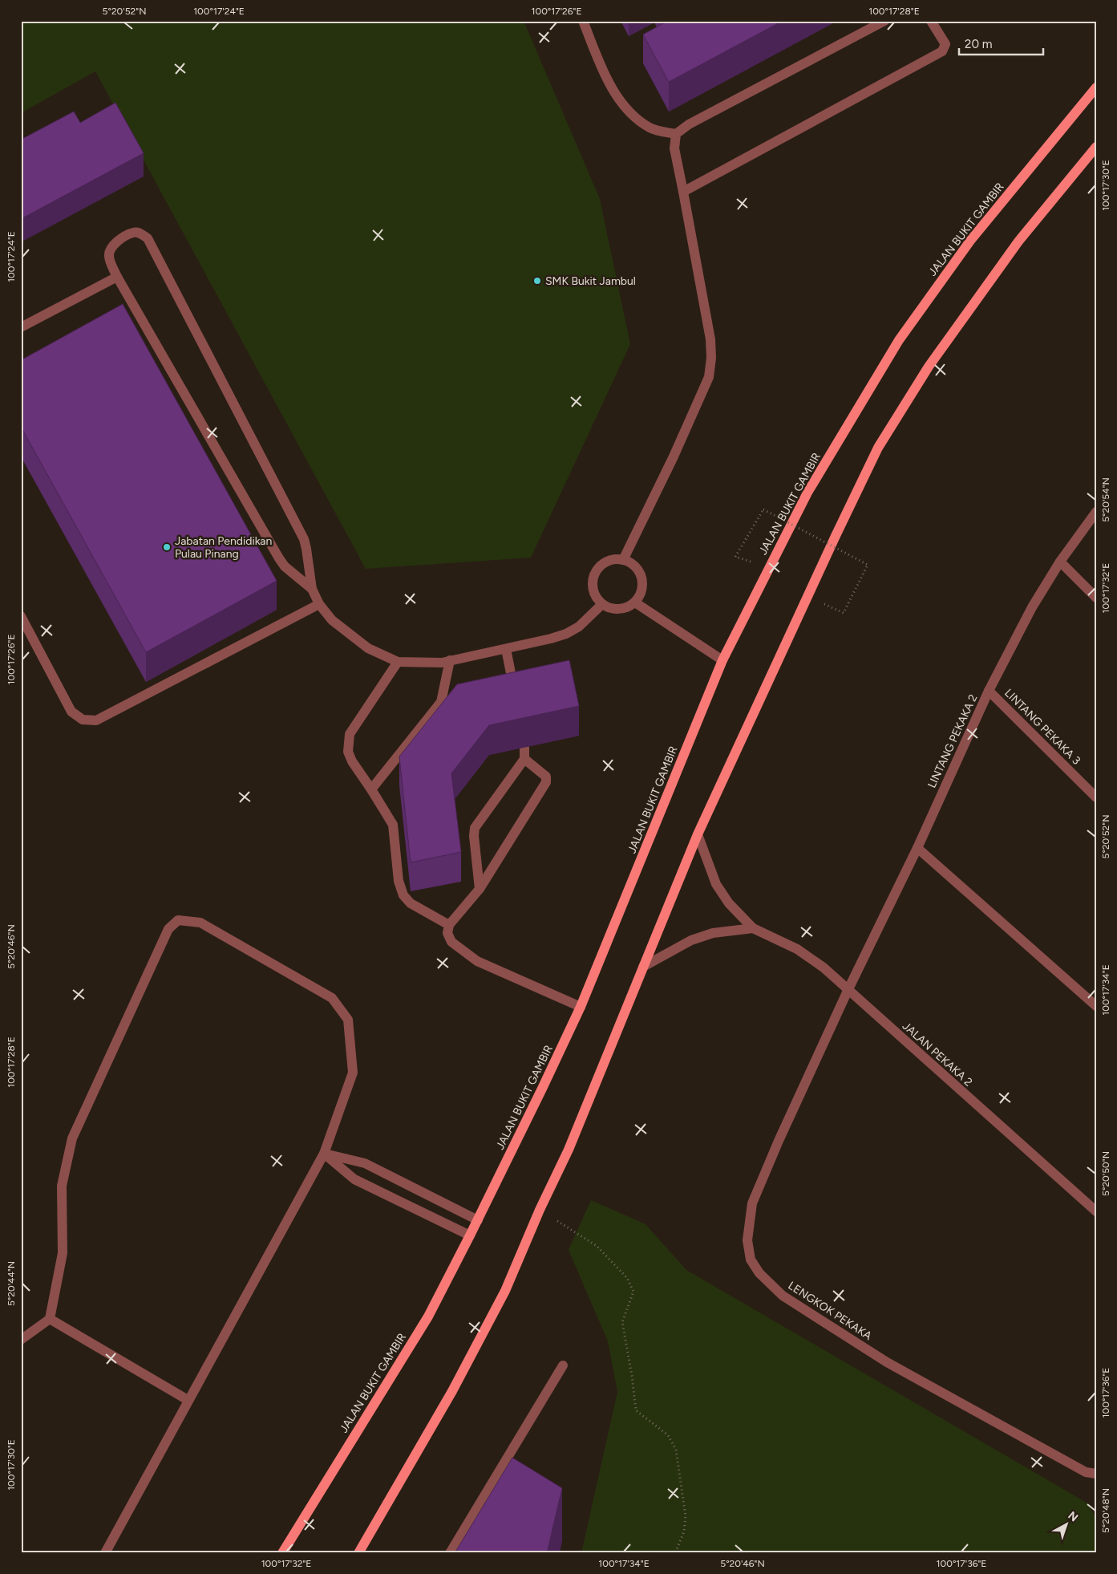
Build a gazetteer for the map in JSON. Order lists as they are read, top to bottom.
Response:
{
  "streets": {
    "main road": ["JALAN BUKIT GAMBIR"],
    "street": [
      "LINTANG PEKAKA 3",
      "LINTANG PEKAKA 2",
      "JALAN PEKAKA 2",
      "LENGKOK PEKAKA"
    ]
  },
  "crossings": [
    ["LINTANG PEKAKA 3", "LINTANG PEKAKA 2"],
    ["LINTANG PEKAKA 2", "JALAN PEKAKA 2"],
    ["LINTANG PEKAKA 2", "LENGKOK PEKAKA"],
    ["JALAN PEKAKA 2", "LENGKOK PEKAKA"]
  ],
  "places": ["SMK Bukit Jambul", "Jabatan Pendidikan Pulau Pinang"],
  "scale_bar": "20 m",
  "north": "top right",
  "coordinates": [
    "5°20'52\"N",
    "100°17'24\"E",
    "100°17'26\"E",
    "100°17'28\"E",
    "100°17'30\"E",
    "5°20'54\"N",
    "100°17'32\"E",
    "5°20'46\"N",
    "100°17'34\"E",
    "5°20'50\"N",
    "5°20'44\"N",
    "100°17'36\"E",
    "5°20'48\"N"
  ]
}
